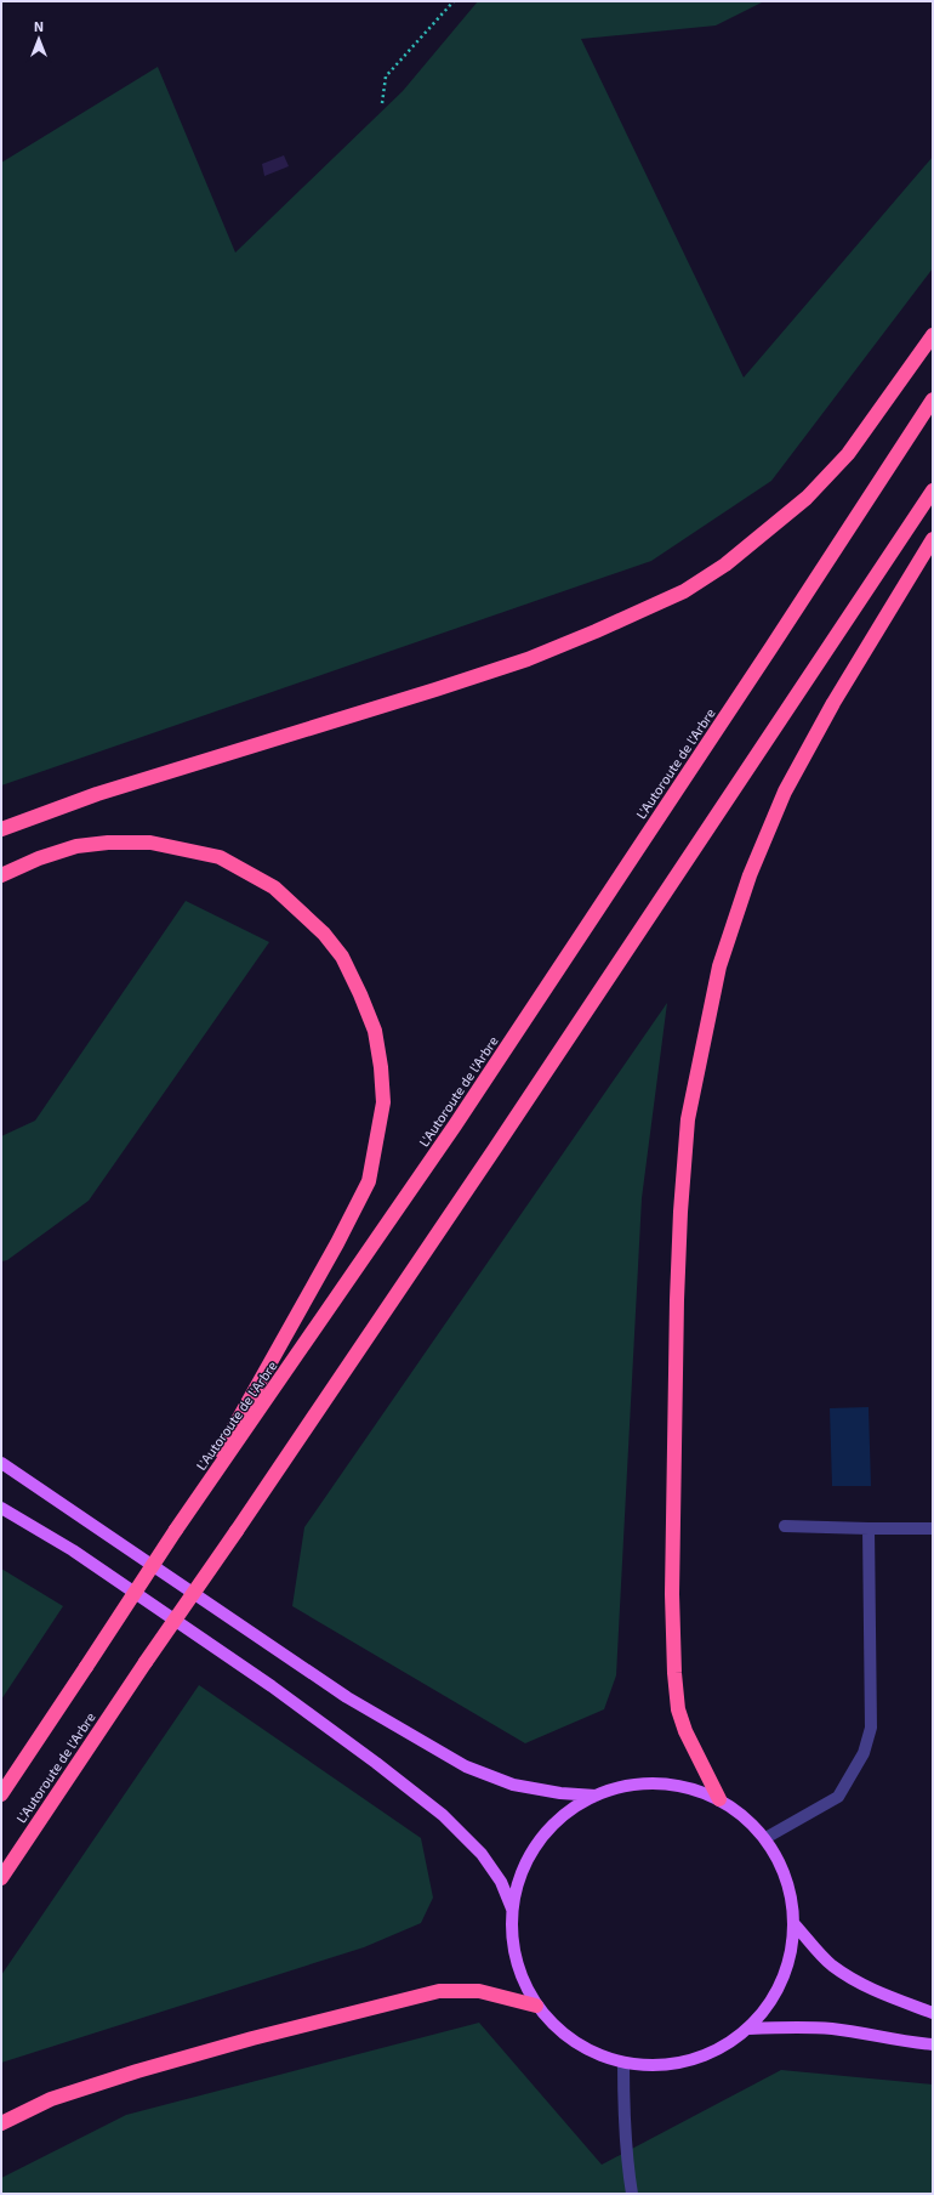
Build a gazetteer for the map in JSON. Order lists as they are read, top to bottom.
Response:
{
  "streets": {
    "highway": ["L'Autoroute de l'Arbre"]
  },
  "north": "top"
}
